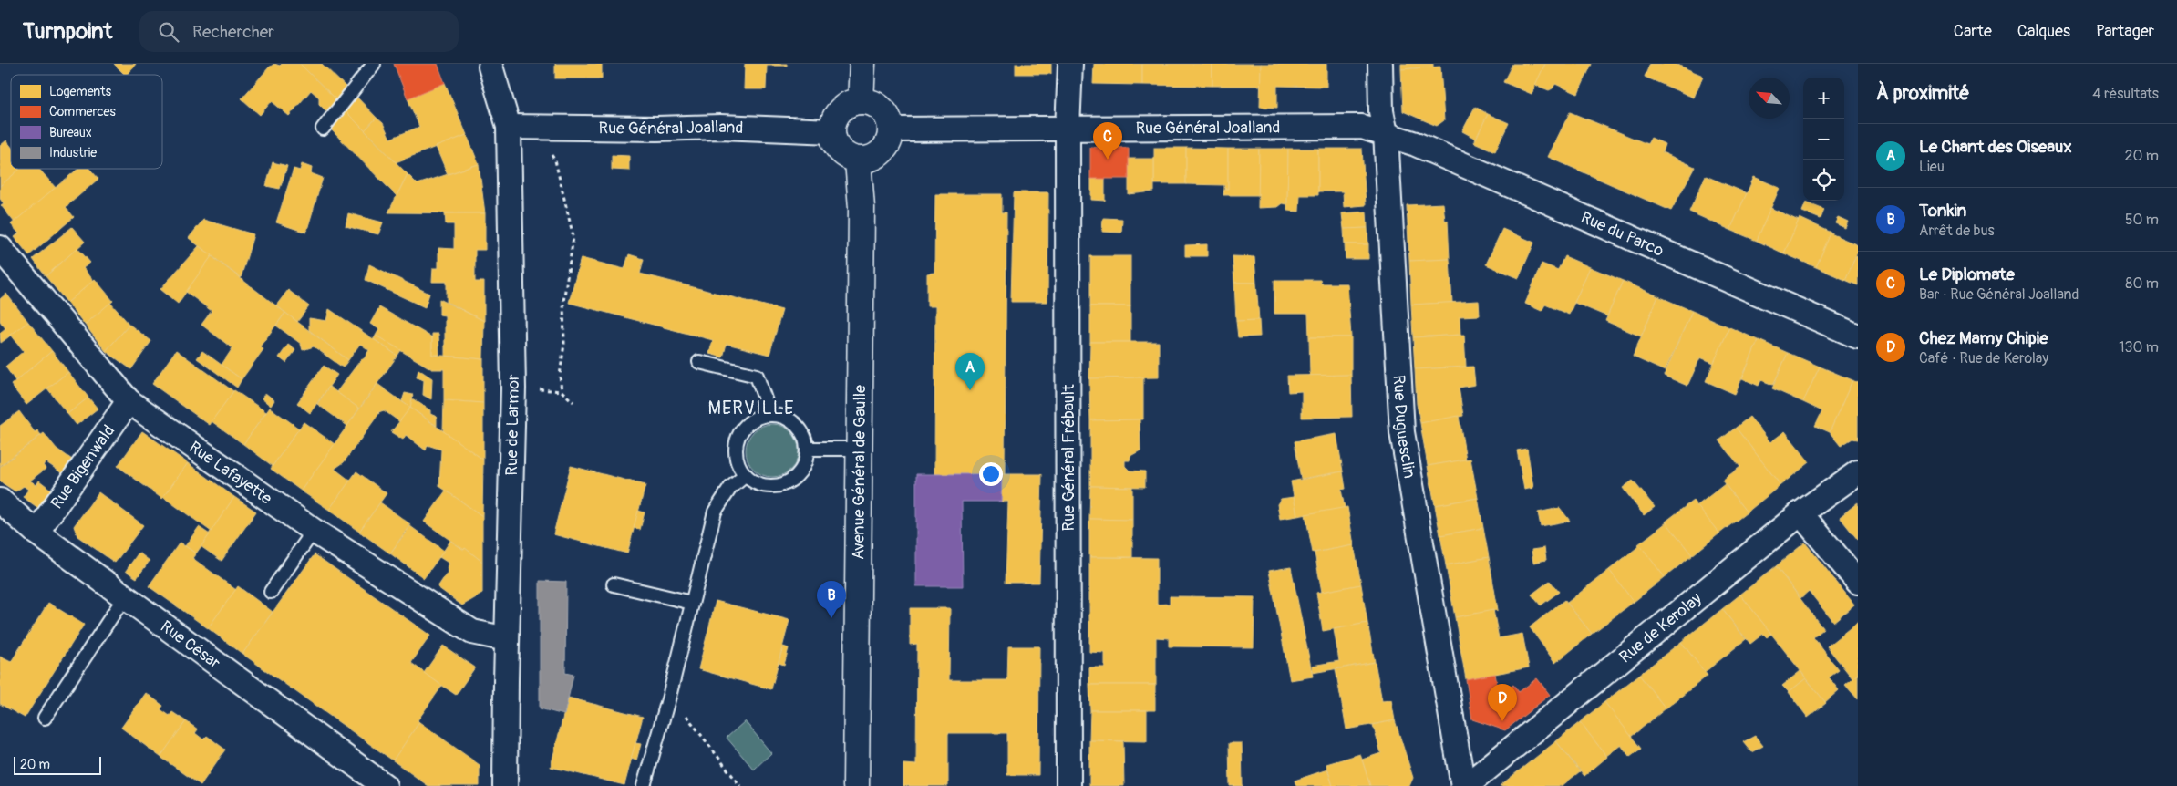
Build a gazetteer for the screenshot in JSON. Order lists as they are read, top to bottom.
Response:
{
  "streets": {
    "main road": ["Avenue Général de Gaulle"],
    "street": [
      "Rue Général Joalland",
      "Rue du Parco",
      "Rue de Larmor",
      "Rue Duguesclin",
      "Rue Général Frébault",
      "Rue Bigenwald",
      "Rue Lafayette",
      "Rue de Kerolay",
      "Rue César"
    ]
  },
  "crossings": [
    ["Rue Général Joalland", "Rue du Parco"],
    ["Rue Général Joalland", "Rue de Larmor"],
    ["Rue Général Joalland", "Rue Duguesclin"],
    ["Rue Général Joalland", "Rue Général Frébault"],
    ["Rue Général Joalland", "Avenue Général de Gaulle"],
    ["Rue du Parco", "Rue Duguesclin"],
    ["Rue de Larmor", "Rue Lafayette"],
    ["Rue Duguesclin", "Rue de Kerolay"],
    ["Rue Bigenwald", "Rue Lafayette"],
    ["Rue Bigenwald", "Rue César"]
  ],
  "districts": ["MERVILLE"],
  "legend": [
    "Logements",
    "Commerces",
    "Bureaux",
    "Industrie"
  ],
  "scale_bar": "20 m",
  "north": "top left",
  "page": {
    "header": "Turnpoint",
    "search": "Rechercher",
    "nav": ["Carte", "Calques", "Partager"],
    "heading": ["À proximité", "4 résultats"],
    "map_buttons": ["+", "−"],
    "pins": [
      "C",
      "A",
      "B",
      "D"
    ],
    "list": [
      {
        "mark": "A",
        "name": "Le Chant des Oiseaux",
        "note": "Lieu",
        "value": "20 m"
      },
      {
        "mark": "B",
        "name": "Tonkin",
        "note": "Arrêt de bus",
        "value": "50 m"
      },
      {
        "mark": "C",
        "name": "Le Diplomate",
        "note": "Bar · Rue Général Joalland",
        "value": "80 m"
      },
      {
        "mark": "D",
        "name": "Chez Mamy Chipie",
        "note": "Café · Rue de Kerolay",
        "value": "130 m"
      }
    ],
    "scale": "20 m"
  }
}
